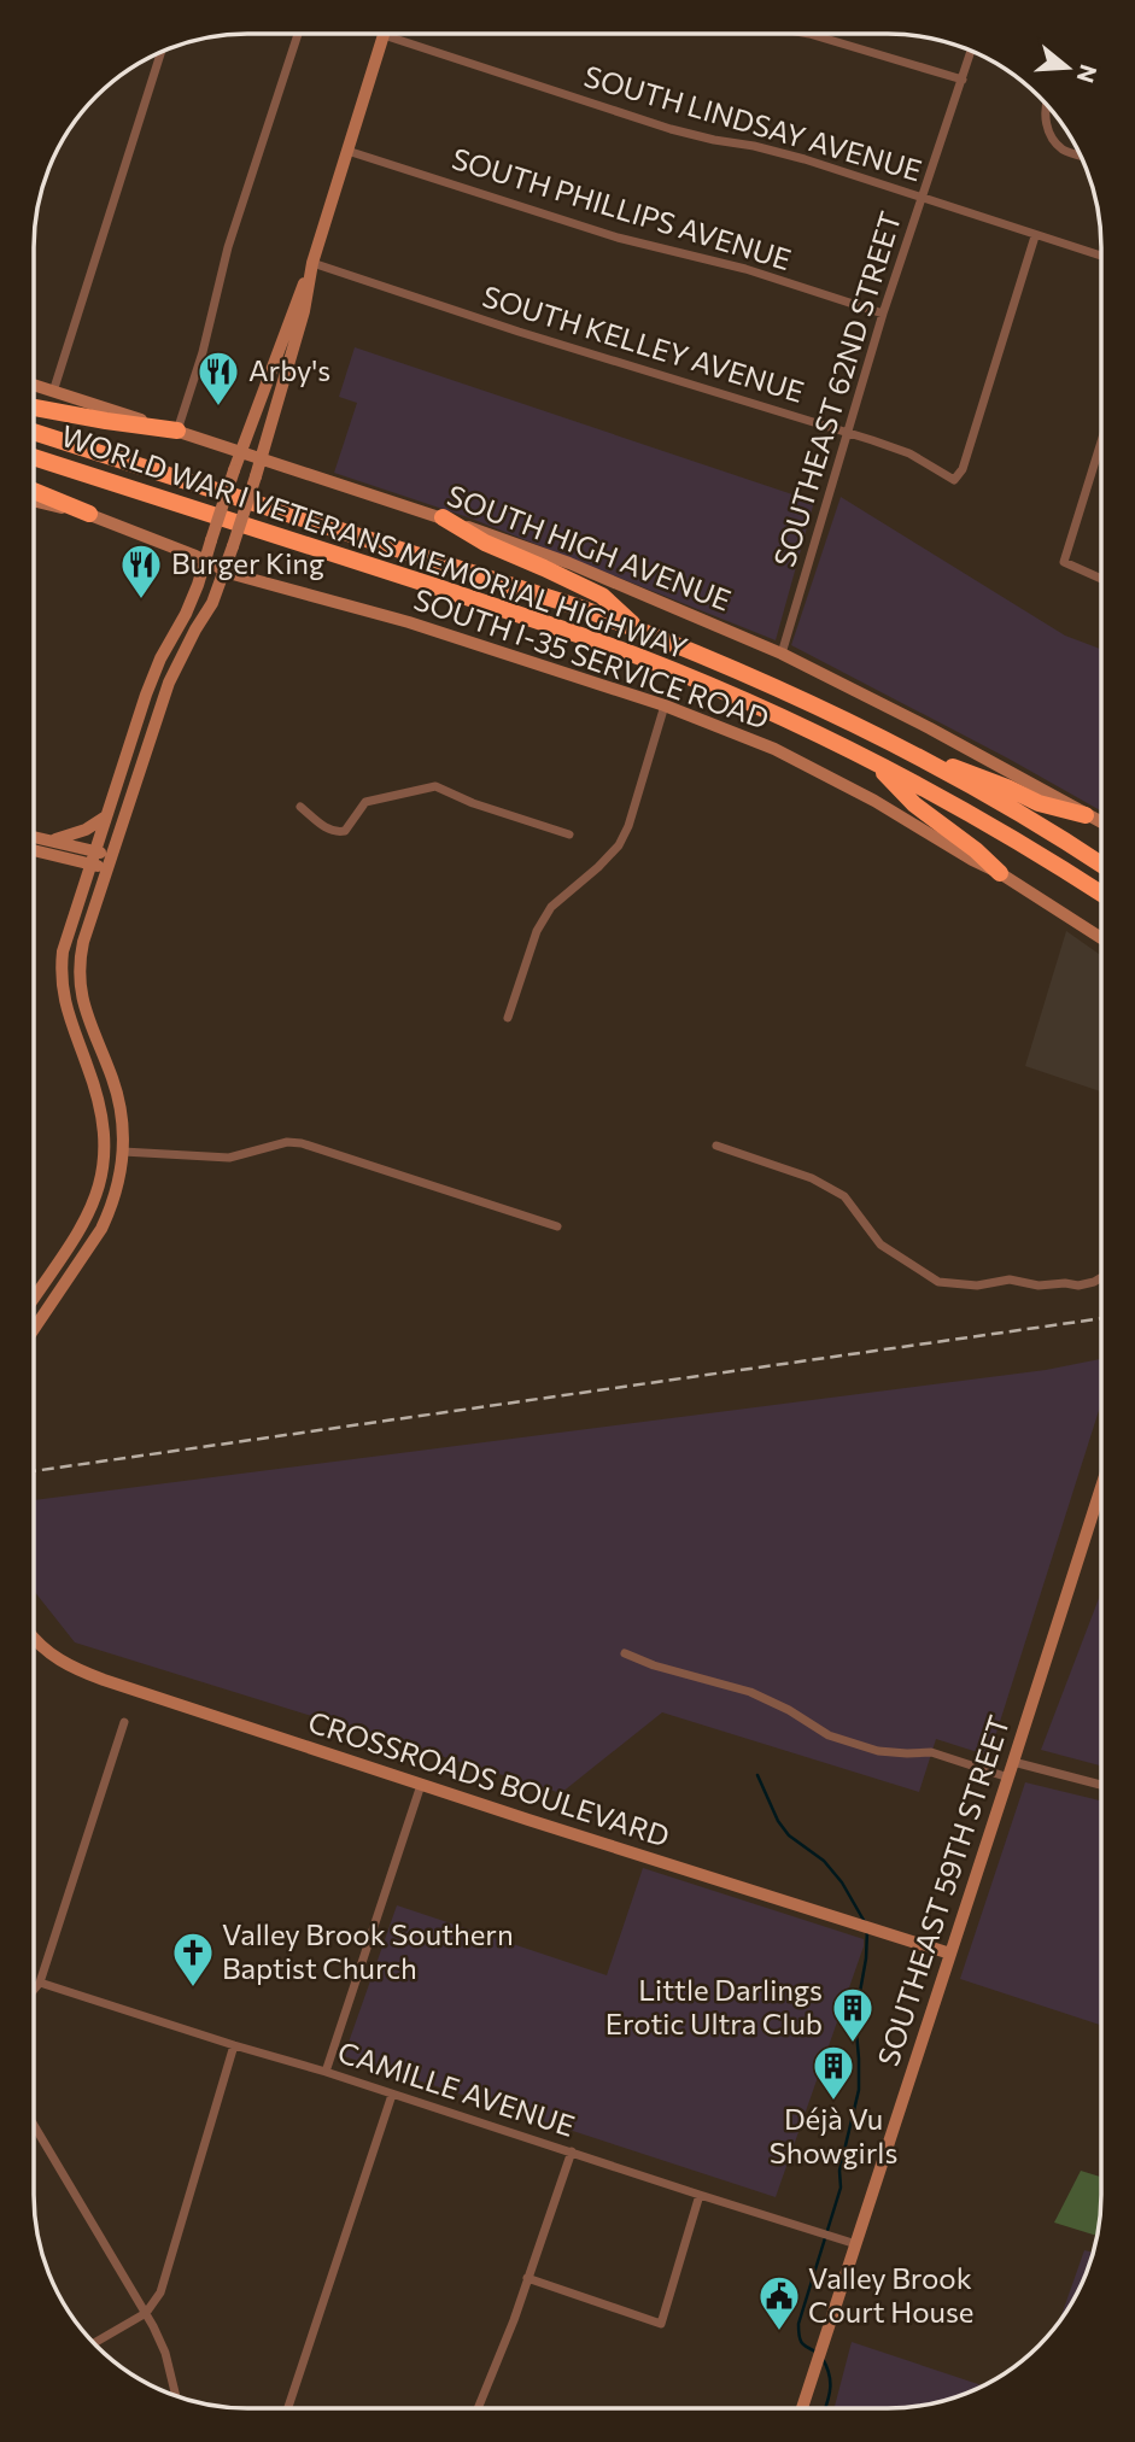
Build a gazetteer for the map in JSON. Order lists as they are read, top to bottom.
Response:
{
  "streets": {
    "highway": ["WORLD WAR I VETERANS MEMORIAL HIGHWAY"],
    "main road": [
      "SOUTH HIGH AVENUE",
      "SOUTH I-35 SERVICE ROAD",
      "CROSSROADS BOULEVARD",
      "SOUTHEAST 59TH STREET"
    ],
    "street": [
      "SOUTH LINDSAY AVENUE",
      "SOUTH PHILLIPS AVENUE",
      "SOUTH KELLEY AVENUE",
      "SOUTHEAST 62ND STREET",
      "CAMILLE AVENUE"
    ]
  },
  "crossings": [
    ["SOUTH LINDSAY AVENUE", "SOUTH KELLEY AVENUE"],
    ["SOUTH LINDSAY AVENUE", "SOUTHEAST 62ND STREET"],
    ["SOUTH PHILLIPS AVENUE", "SOUTHEAST 62ND STREET"],
    ["SOUTH KELLEY AVENUE", "SOUTHEAST 62ND STREET"],
    ["SOUTHEAST 62ND STREET", "SOUTH HIGH AVENUE"],
    ["CROSSROADS BOULEVARD", "SOUTHEAST 59TH STREET"],
    ["SOUTHEAST 59TH STREET", "CAMILLE AVENUE"]
  ],
  "places": {
    "restaurant": ["Arby's", "Burger King"],
    "church": ["Valley Brook Southern Baptist Church"],
    "building": ["Little Darlings Erotic Ultra Club", "Déjà Vu Showgirls"],
    "public building": ["Valley Brook Court House"]
  },
  "north": "right"
}
